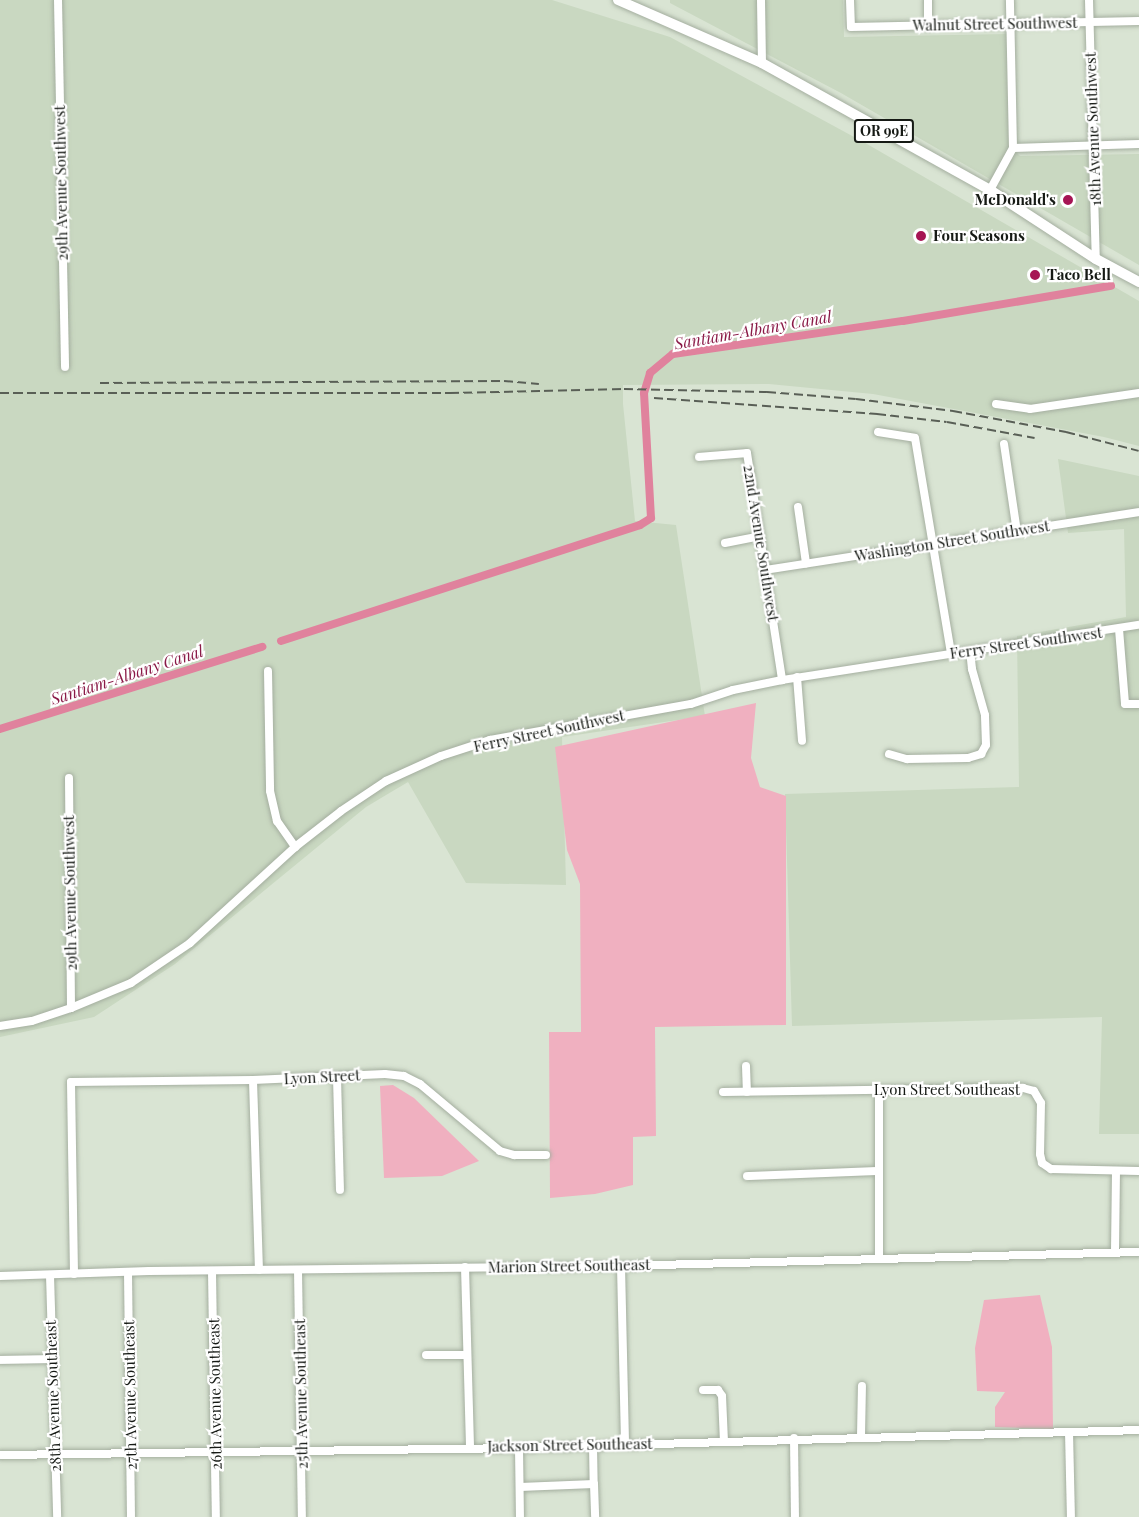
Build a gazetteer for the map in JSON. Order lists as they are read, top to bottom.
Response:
{
  "streets": {
    "main road": ["OR 99E"],
    "street": [
      "Walnut Street Southwest",
      "18th Avenue Southwest",
      "29th Avenue Southwest",
      "Washington Street Southwest",
      "22nd Avenue Southwest",
      "Ferry Street Southwest",
      "Lyon Street",
      "Lyon Street Southeast",
      "Marion Street Southeast",
      "26th Avenue Southeast",
      "25th Avenue Southeast",
      "27th Avenue Southeast",
      "28th Avenue Southeast",
      "Jackson Street Southeast"
    ]
  },
  "crossings": [
    ["Walnut Street Southwest", "18th Avenue Southwest"],
    ["18th Avenue Southwest", "OR 99E"],
    ["29th Avenue Southwest", "Ferry Street Southwest"],
    ["Washington Street Southwest", "22nd Avenue Southwest"],
    ["22nd Avenue Southwest", "Ferry Street Southwest"],
    ["Lyon Street", "Marion Street Southeast"],
    ["Marion Street Southeast", "26th Avenue Southeast"],
    ["Marion Street Southeast", "25th Avenue Southeast"],
    ["Marion Street Southeast", "27th Avenue Southeast"],
    ["Marion Street Southeast", "28th Avenue Southeast"],
    ["26th Avenue Southeast", "Jackson Street Southeast"],
    ["25th Avenue Southeast", "Jackson Street Southeast"],
    ["27th Avenue Southeast", "Jackson Street Southeast"],
    ["28th Avenue Southeast", "Jackson Street Southeast"]
  ],
  "water": ["Santiam-Albany Canal"],
  "places": ["McDonald's", "Four Seasons", "Taco Bell"]
}
